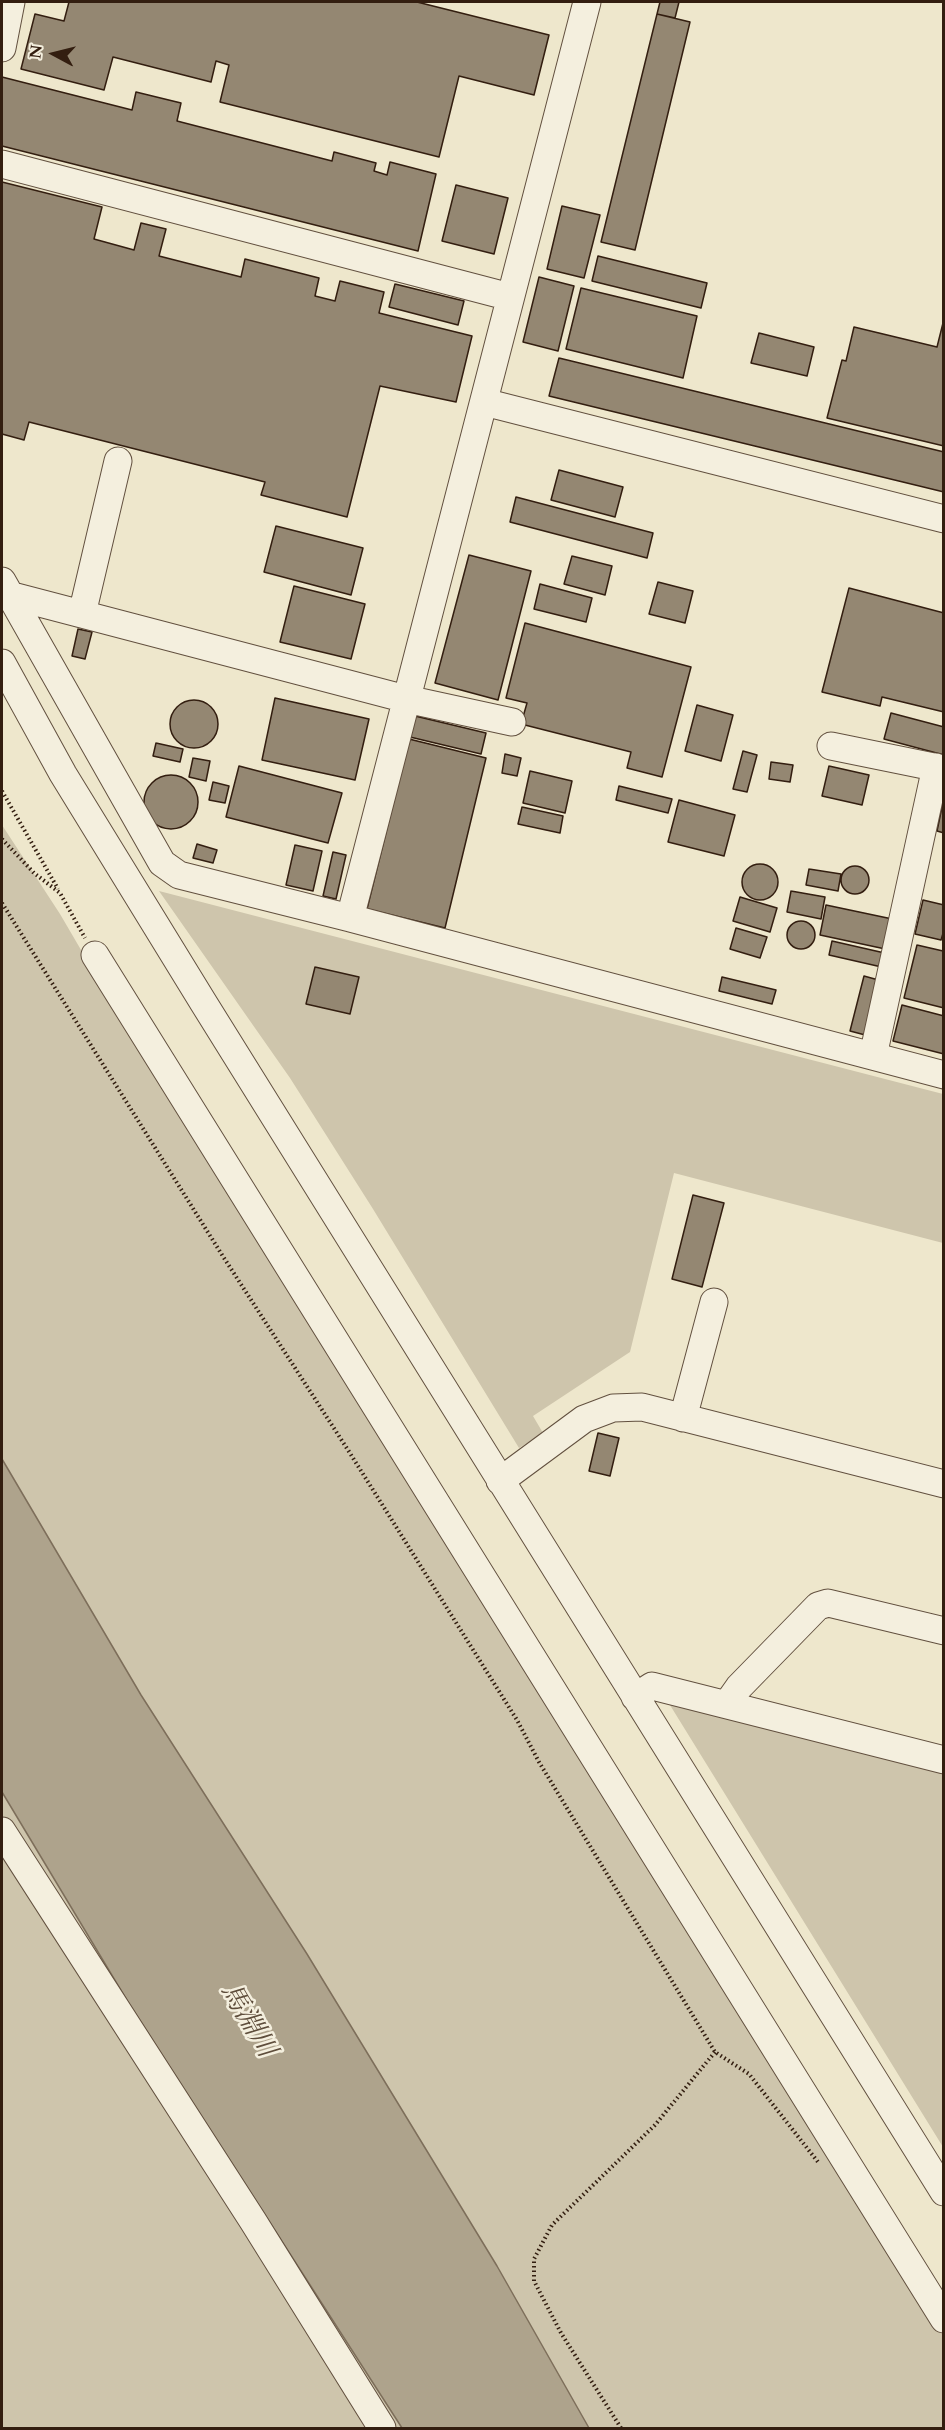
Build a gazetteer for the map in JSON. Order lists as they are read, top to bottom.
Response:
{
  "water": ["馬淵川"],
  "north": "left"
}
